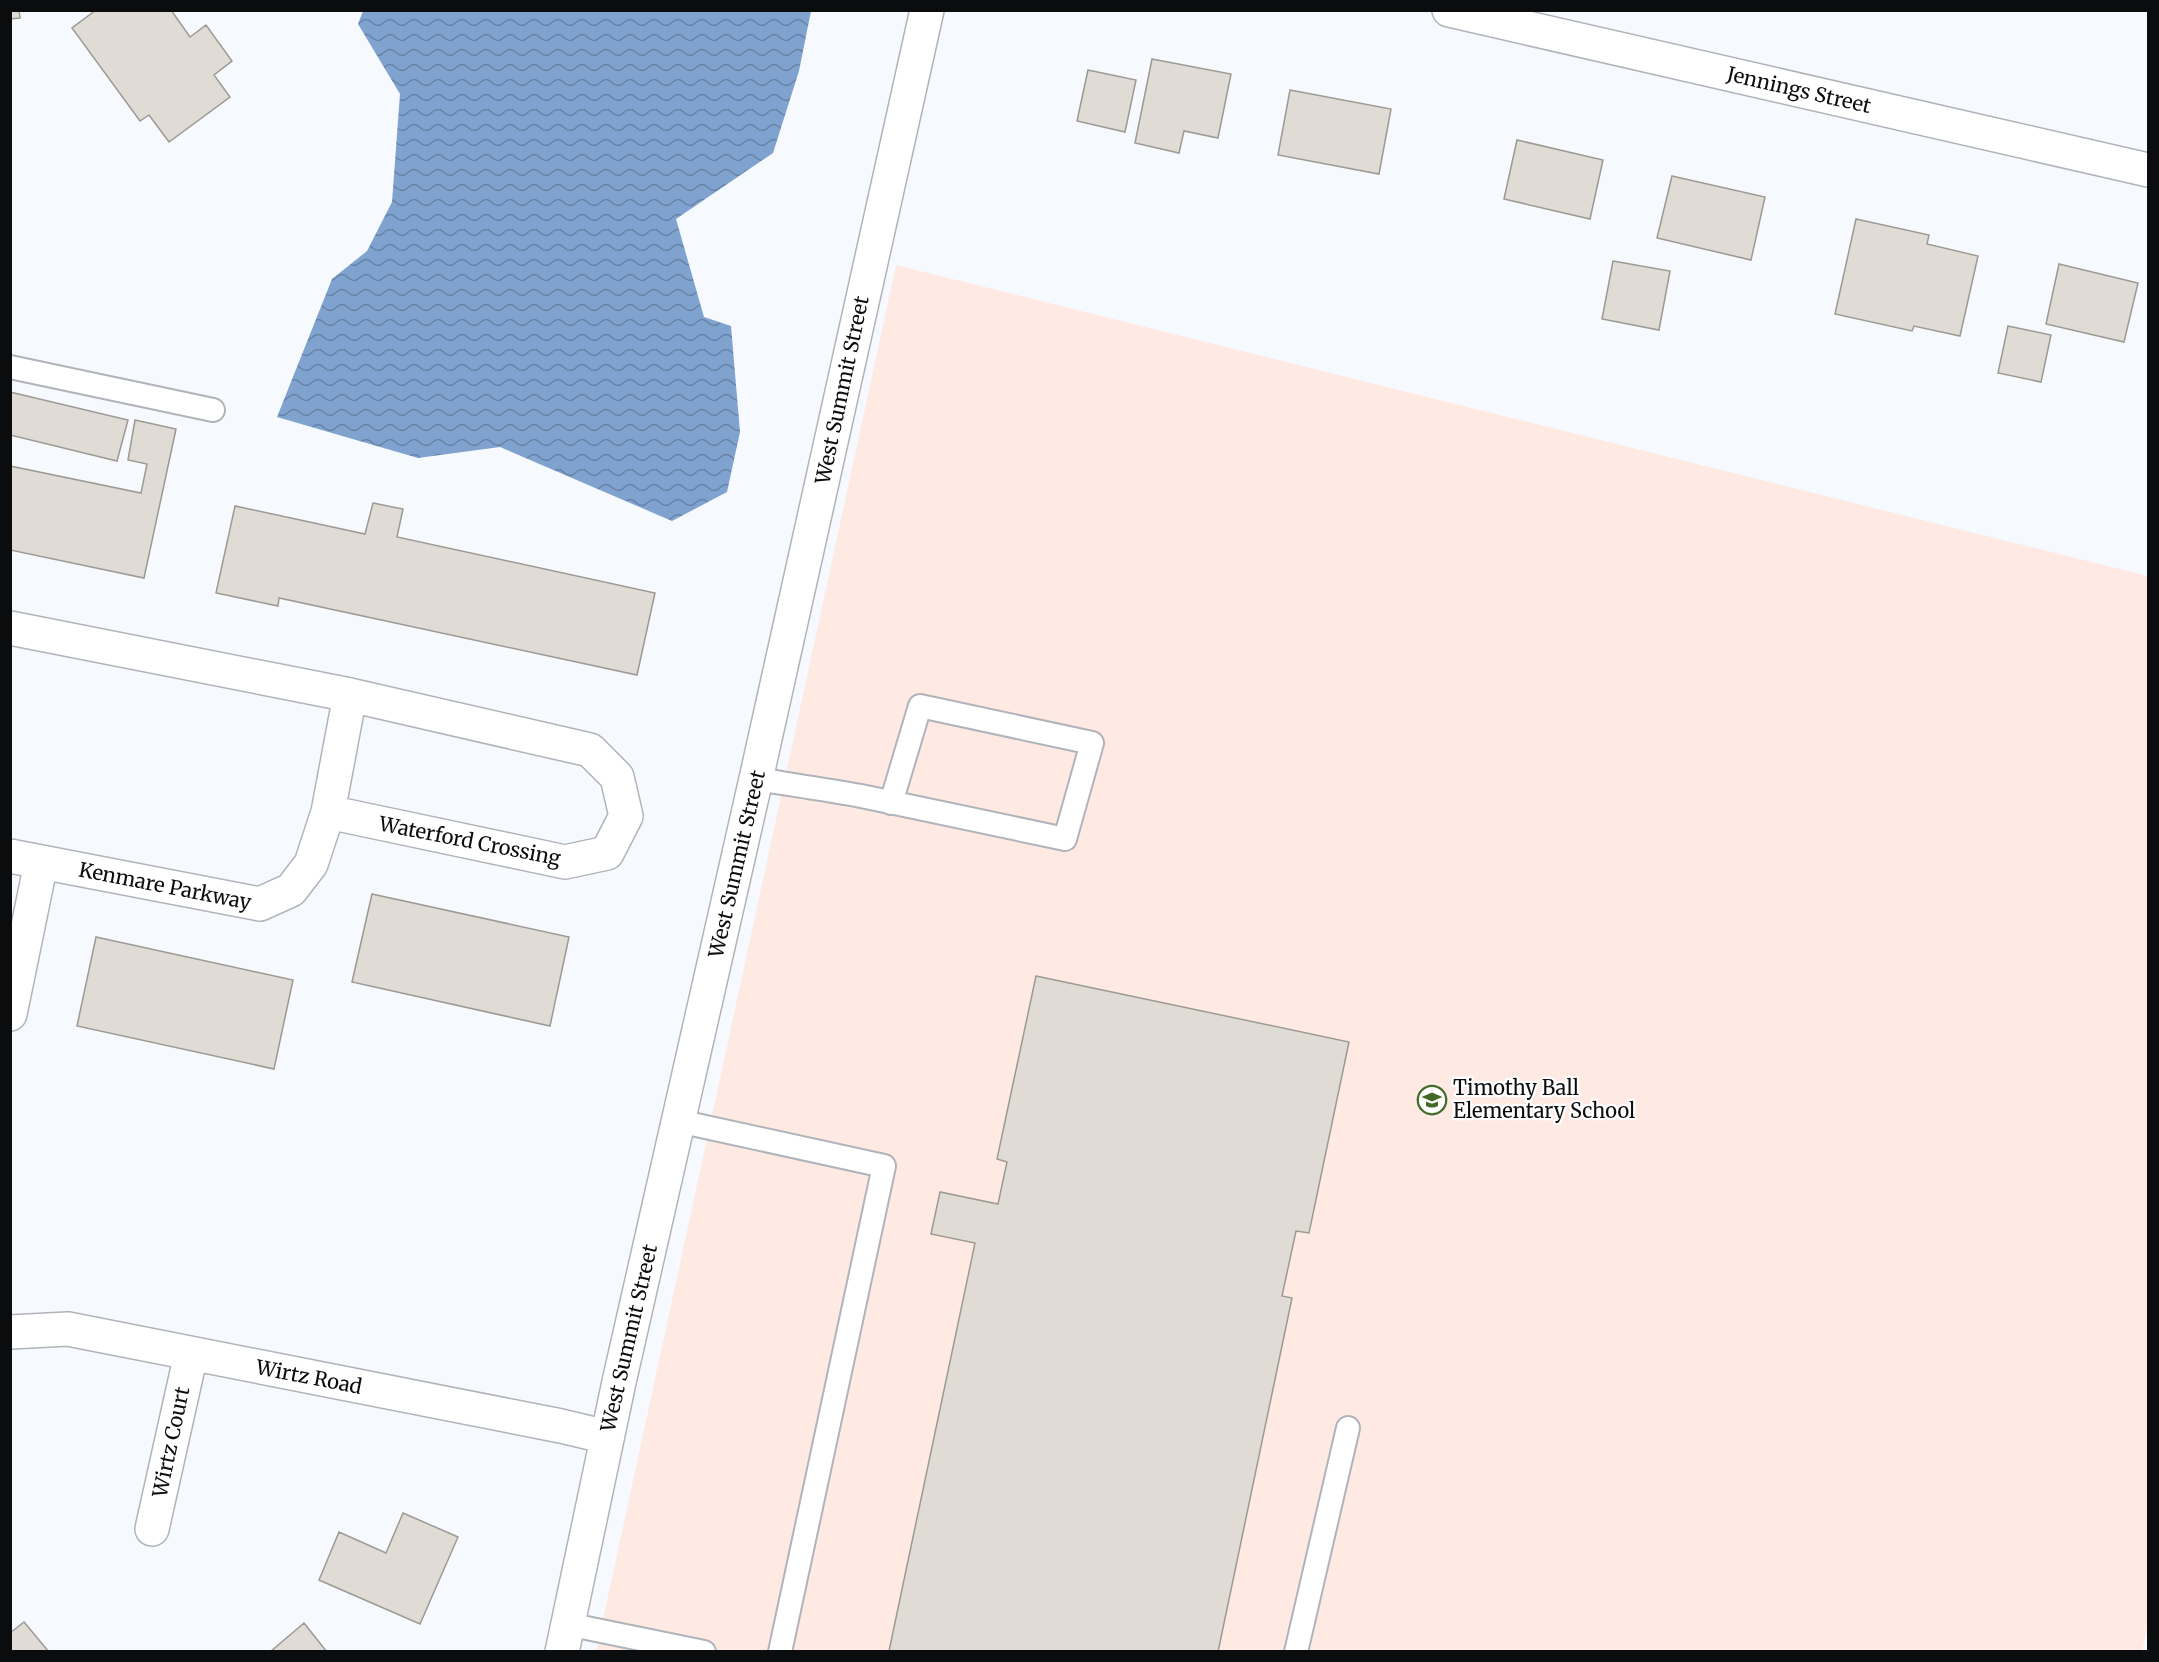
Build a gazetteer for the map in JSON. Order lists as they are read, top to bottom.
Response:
{
  "streets": {
    "street": [
      "Jennings Street",
      "West Summit Street",
      "Waterford Crossing",
      "Kenmare Parkway",
      "Wirtz Road",
      "Wirtz Court"
    ]
  },
  "crossings": [
    ["West Summit Street", "Wirtz Road"],
    ["Waterford Crossing", "Kenmare Parkway"],
    ["Wirtz Road", "Wirtz Court"]
  ],
  "places": {
    "school or university": ["Timothy Ball Elementary School"]
  }
}
